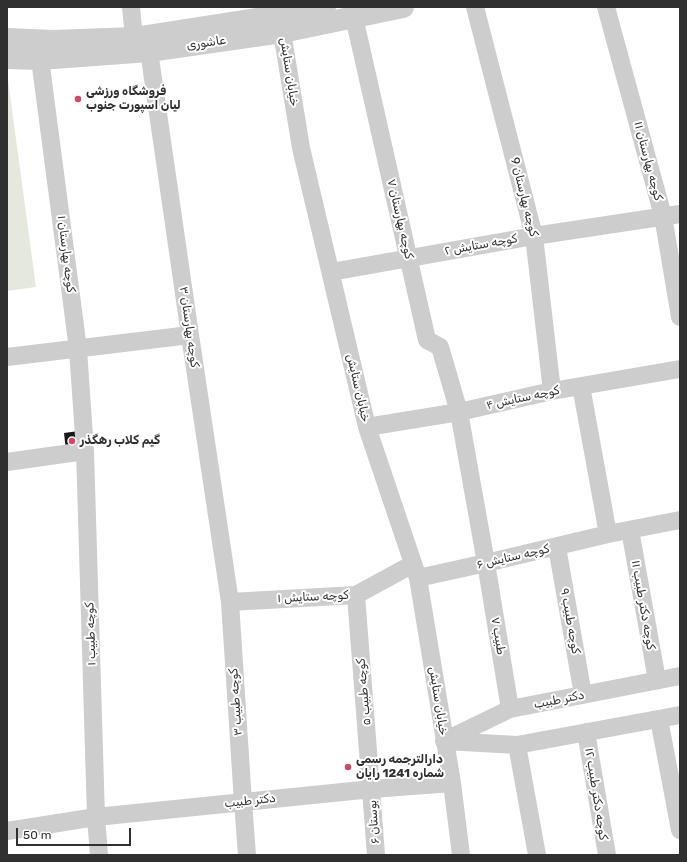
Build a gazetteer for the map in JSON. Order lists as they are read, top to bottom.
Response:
{
  "streets": {
    "street": [
      "عاشوری",
      "خیابان ستایش",
      "کوچه بهارستان ۱۱",
      "کوچه بهارستان 9",
      "کوچه بهارستان ۷",
      "کوچه ستایش ۲",
      "کوچه بهارستان ۱",
      "کوچه بهارستان ۳",
      "کوچه ستایش ۴",
      "کوچه ستایش ۶",
      "کوچه ستایش ۱",
      "کوچه دکتر طبیب ۱۱",
      "کوچه طبیب ۹",
      "کوچه طبیب ۱",
      "طبیب ۷",
      "کوچه طبیب ۵",
      "دکتر طبیب",
      "کوچه طبیب ۳",
      "کوچه دکتر طبیب ۱۲",
      "بوستان ۶"
    ]
  },
  "crossings": [
    ["عاشوری", "خیابان ستایش"],
    ["عاشوری", "کوچه بهارستان ۷"],
    ["عاشوری", "کوچه بهارستان ۱"],
    ["عاشوری", "کوچه بهارستان ۳"],
    ["خیابان ستایش", "کوچه ستایش ۲"],
    ["خیابان ستایش", "کوچه ستایش ۴"],
    ["خیابان ستایش", "کوچه ستایش ۶"],
    ["خیابان ستایش", "کوچه ستایش ۱"],
    ["خیابان ستایش", "دکتر طبیب"],
    ["کوچه بهارستان ۱۱", "کوچه ستایش ۲"],
    ["کوچه بهارستان 9", "کوچه ستایش ۲"],
    ["کوچه بهارستان 9", "کوچه ستایش ۴"],
    ["کوچه بهارستان ۷", "کوچه ستایش ۲"],
    ["کوچه بهارستان ۷", "کوچه ستایش ۴"],
    ["کوچه بهارستان ۷", "کوچه ستایش ۶"],
    ["کوچه بهارستان ۷", "طبیب ۷"],
    ["کوچه بهارستان ۱", "کوچه طبیب ۱"],
    ["کوچه بهارستان ۳", "کوچه ستایش ۱"],
    ["کوچه بهارستان ۳", "کوچه طبیب ۳"],
    ["کوچه ستایش ۶", "کوچه ستایش ۱"],
    ["کوچه ستایش ۶", "کوچه دکتر طبیب ۱۱"],
    ["کوچه ستایش ۶", "کوچه طبیب ۹"],
    ["کوچه ستایش ۶", "طبیب ۷"],
    ["کوچه ستایش ۱", "کوچه طبیب ۵"],
    ["کوچه ستایش ۱", "کوچه طبیب ۳"],
    ["کوچه دکتر طبیب ۱۱", "دکتر طبیب"],
    ["کوچه طبیب ۹", "دکتر طبیب"],
    ["کوچه طبیب ۱", "دکتر طبیب"],
    ["طبیب ۷", "دکتر طبیب"],
    ["کوچه طبیب ۵", "دکتر طبیب"],
    ["کوچه طبیب ۵", "بوستان ۶"],
    ["دکتر طبیب", "کوچه طبیب ۳"],
    ["دکتر طبیب", "بوستان ۶"]
  ],
  "places": ["فروشگاه ورزشی لیان اسپورت جنوب", "گیم کلاب رهگذر", "دارالترجمه رسمی شماره 1241 رایان"],
  "scale_bar": "50 m"
}
